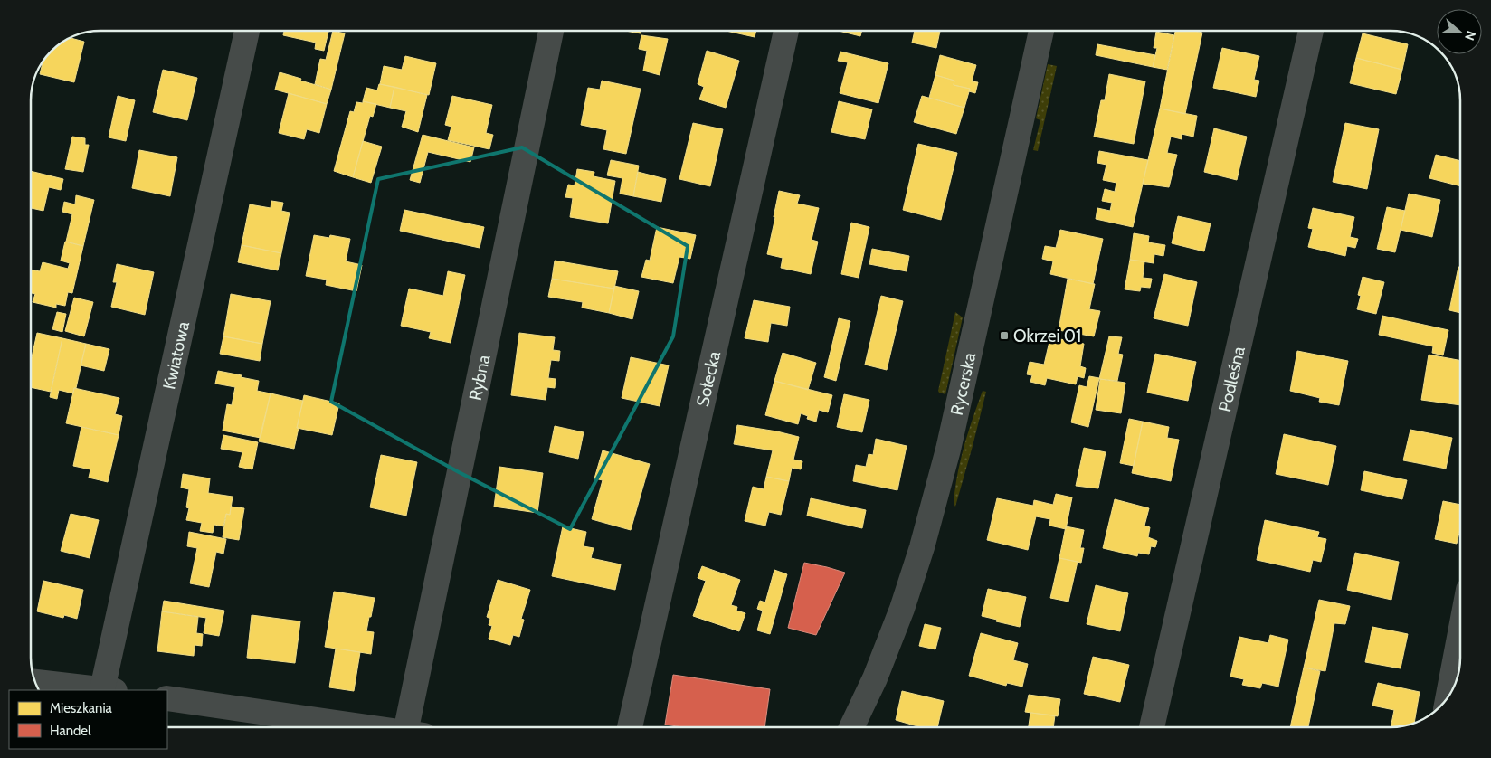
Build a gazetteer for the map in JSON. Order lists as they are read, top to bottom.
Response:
{
  "streets": {
    "street": [
      "Kwiatowa",
      "Rybna",
      "Sołecka",
      "Podleśna",
      "Rycerska"
    ]
  },
  "places": {
    "transit": ["Okrzei 01"]
  },
  "legend": ["Mieszkania", "Handel"],
  "north": "right"
}
